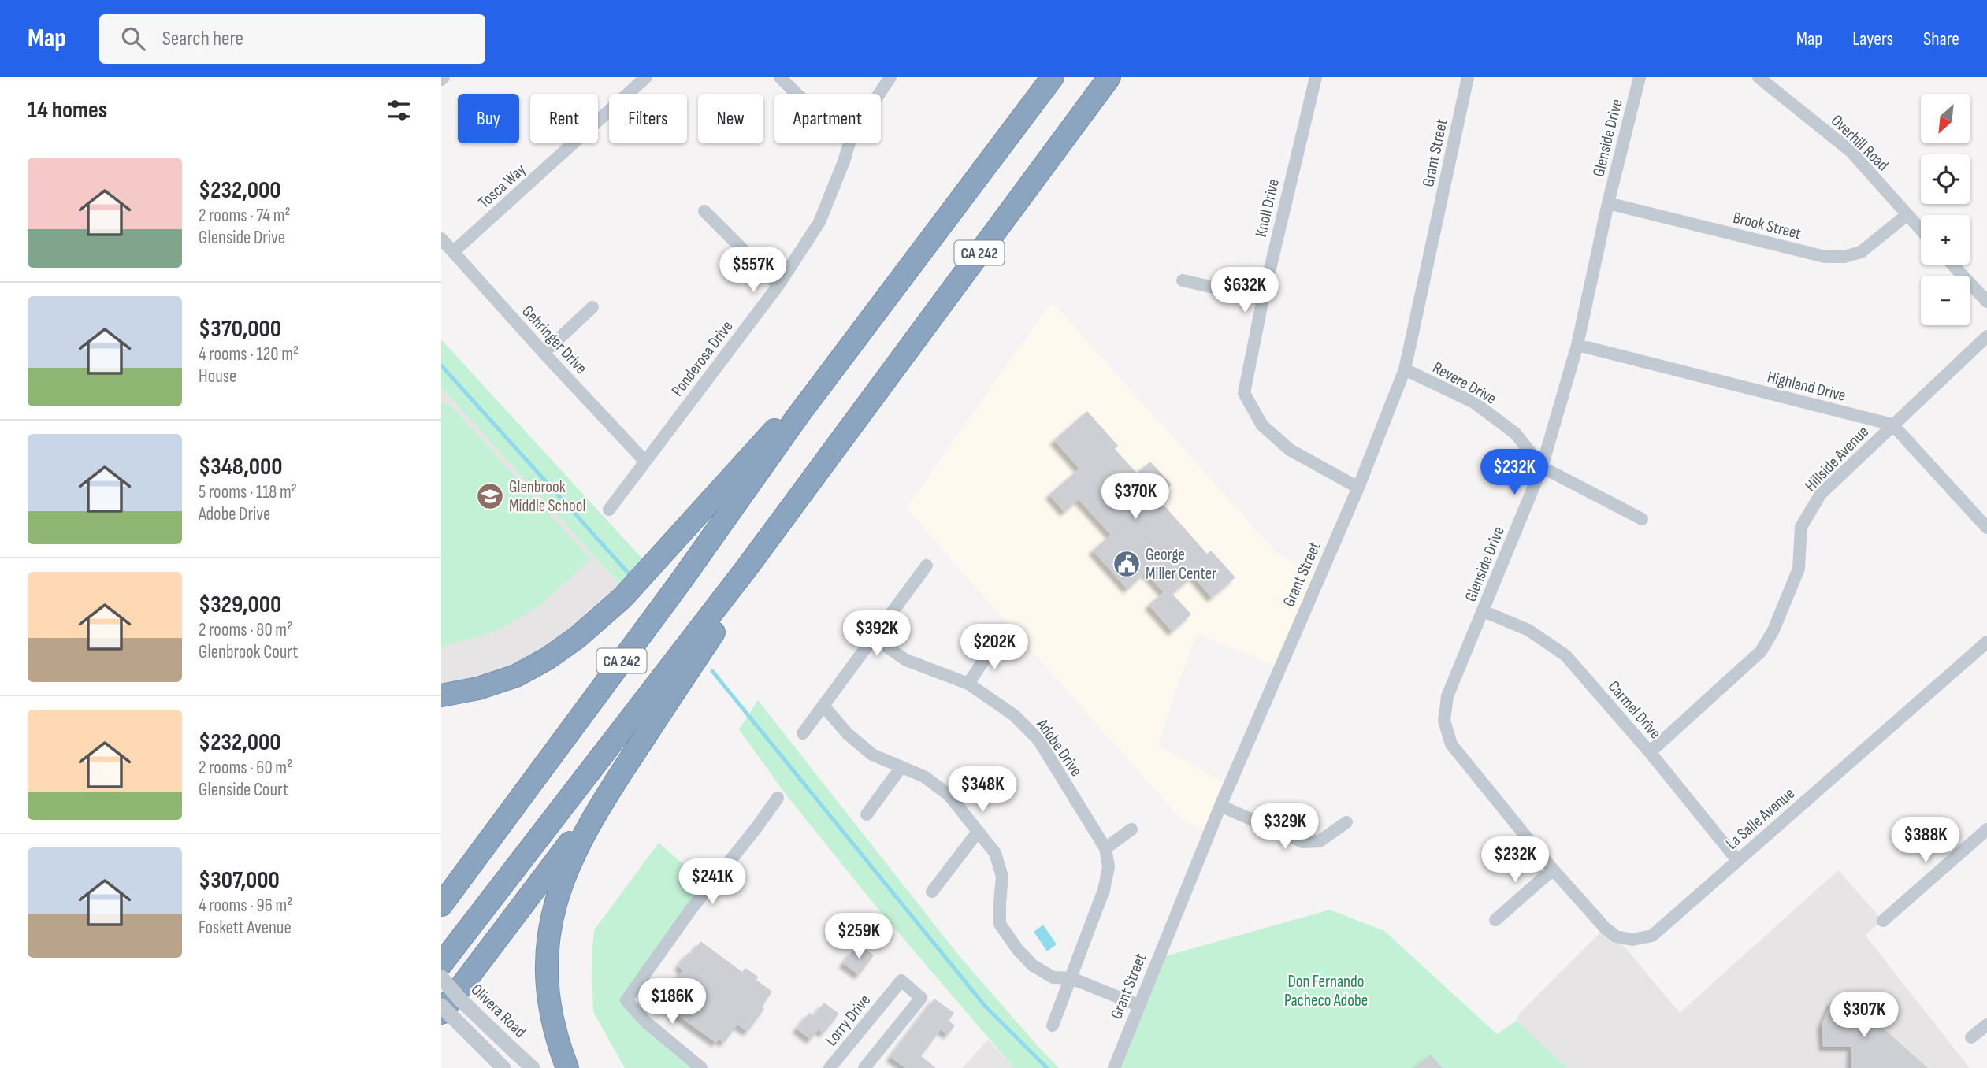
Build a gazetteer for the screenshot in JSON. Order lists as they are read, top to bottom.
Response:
{
  "streets": {
    "highway": ["CA 242"],
    "street": [
      "Glenside Drive",
      "Overhill Road",
      "Grant Street",
      "Tosca Way",
      "Knoll Drive",
      "Brook Street",
      "Gehringer Drive",
      "Ponderosa Drive",
      "Revere Drive",
      "Highland Drive",
      "Hillside Avenue",
      "Carmel Drive",
      "Adobe Drive",
      "La Salle Avenue",
      "Olivera Road",
      "Lorry Drive"
    ]
  },
  "crossings": [
    ["Glenside Drive", "Brook Street"],
    ["Glenside Drive", "Revere Drive"],
    ["Glenside Drive", "Highland Drive"],
    ["Glenside Drive", "Carmel Drive"],
    ["Glenside Drive", "La Salle Avenue"],
    ["Overhill Road", "Brook Street"],
    ["Grant Street", "Knoll Drive"],
    ["Grant Street", "Revere Drive"],
    ["Tosca Way", "Gehringer Drive"],
    ["Gehringer Drive", "Ponderosa Drive"],
    ["Highland Drive", "Hillside Avenue"],
    ["Hillside Avenue", "Carmel Drive"],
    ["Carmel Drive", "La Salle Avenue"]
  ],
  "parks": ["Don Fernando Pacheco Adobe"],
  "places": {
    "school or university": ["Glenbrook Middle School"],
    "public building": ["George Miller Center"]
  },
  "north": "bottom left",
  "page": {
    "header": "Map",
    "search": "Search here",
    "nav": ["Map", "Layers", "Share"],
    "heading": "14 homes",
    "map_buttons": ["+", "−"],
    "chip": [
      "Buy",
      "Rent",
      "Filters",
      "New",
      "Apartment"
    ],
    "list": [
      {
        "name": "$232,000",
        "note": "2 rooms · 74 m² · Glenside Drive"
      },
      {
        "name": "$370,000",
        "note": "4 rooms · 120 m² · House"
      },
      {
        "name": "$348,000",
        "note": "5 rooms · 118 m² · Adobe Drive"
      },
      {
        "name": "$329,000",
        "note": "2 rooms · 80 m² · Glenbrook Court"
      },
      {
        "name": "$232,000",
        "note": "2 rooms · 60 m² · Glenside Court"
      },
      {
        "name": "$307,000",
        "note": "4 rooms · 96 m² · Foskett Avenue"
      }
    ],
    "price": [
      "$557K",
      "$632K",
      "$232K",
      "$370K",
      "$392K",
      "$202K",
      "$348K",
      "$329K",
      "$388K",
      "$232K",
      "$241K",
      "$259K",
      "$186K",
      "$307K"
    ]
  }
}
